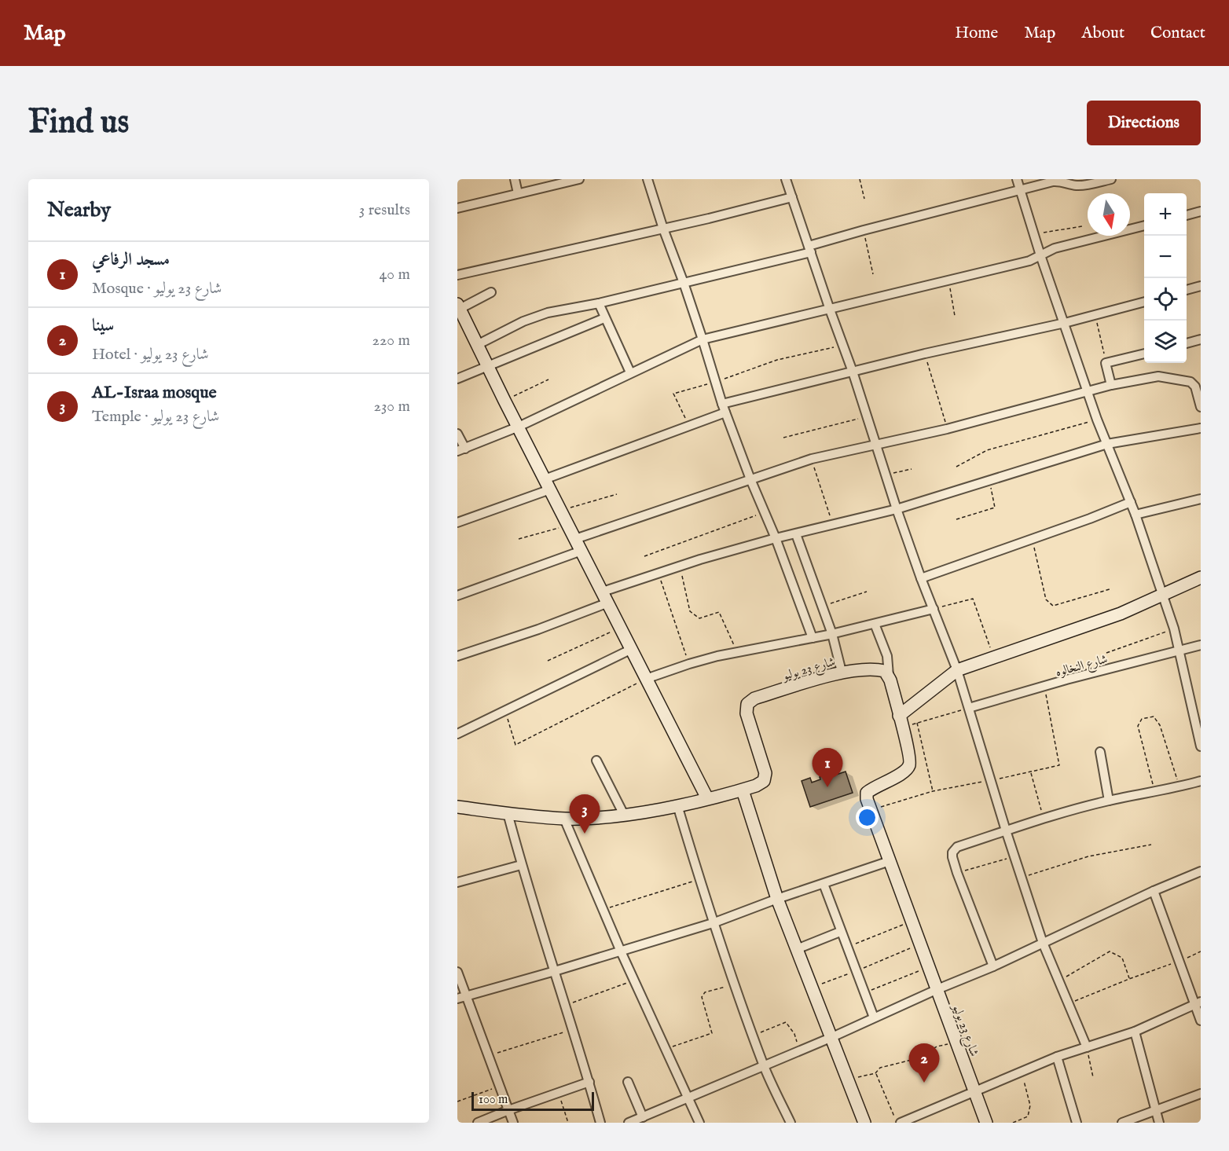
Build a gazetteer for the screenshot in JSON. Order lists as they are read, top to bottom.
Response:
{
  "streets": {
    "street": ["شارع النخالوه", "شارع 23 يوليو"]
  },
  "scale_bar": "100 m",
  "north": "bottom",
  "page": {
    "header": "Map",
    "nav": [
      "Home",
      "Map",
      "About",
      "Contact"
    ],
    "buttons": "Directions",
    "title": "Find us",
    "heading": ["Nearby", "3 results"],
    "map_buttons": ["+", "−"],
    "list": [
      {
        "mark": "1",
        "name": "مسجد الرفاعي",
        "note": "Mosque · شارع 23 يوليو",
        "value": "40 m"
      },
      {
        "mark": "2",
        "name": "سينا",
        "note": "Hotel · شارع 23 يوليو",
        "value": "220 m"
      },
      {
        "mark": "3",
        "name": "AL-Israa mosque",
        "note": "Temple · شارع 23 يوليو",
        "value": "230 m"
      }
    ],
    "pins": ["1", "3", "2"],
    "scale": "100 m"
  }
}
